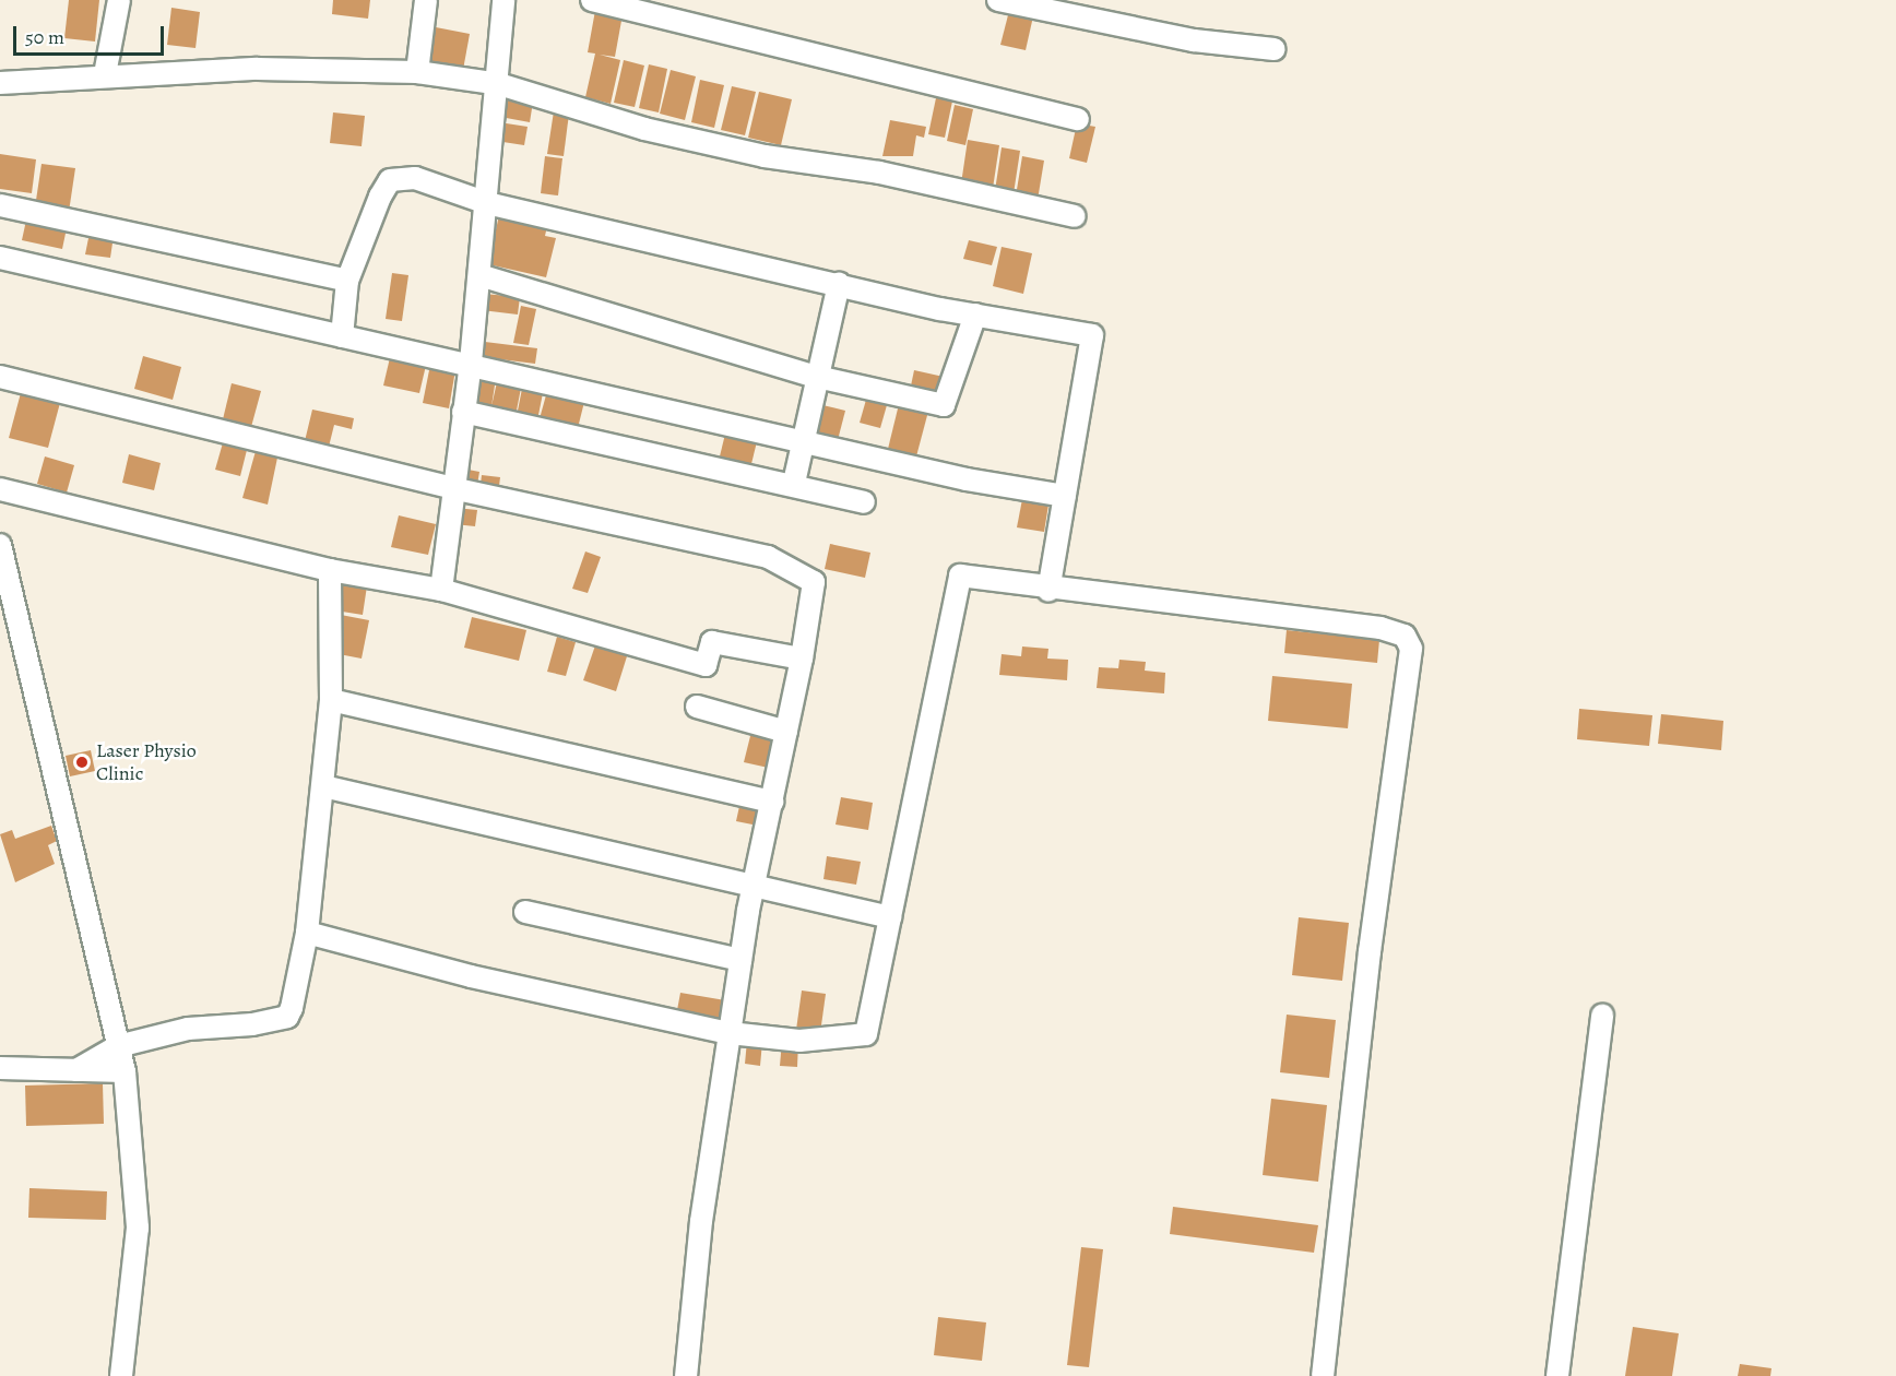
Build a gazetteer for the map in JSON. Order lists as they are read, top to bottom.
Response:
{
  "places": ["Laser Physio Clinic"],
  "scale_bar": "50 m"
}
